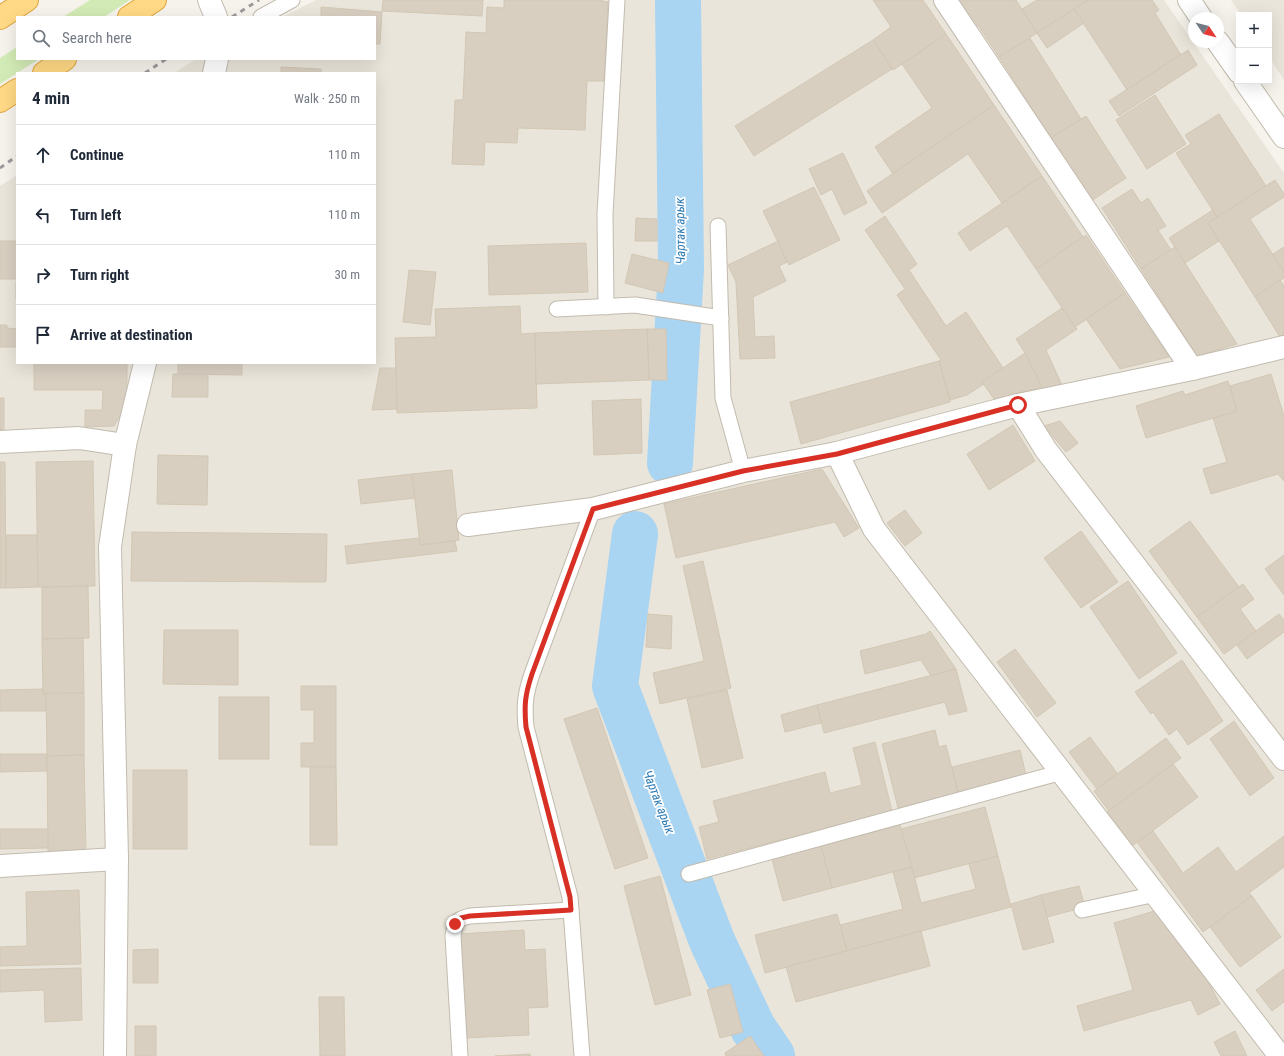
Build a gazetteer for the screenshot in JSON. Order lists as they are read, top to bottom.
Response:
{
  "water": ["Чартак арык"],
  "north": "bottom right",
  "page": {
    "map_buttons": ["+", "−"],
    "search": "Search here",
    "heading": ["4 min", "Walk · 250 m"],
    "list": [
      ["Continue", "110 m"],
      ["Turn left", "110 m"],
      ["Turn right", "30 m"],
      "Arrive at destination"
    ]
  }
}
